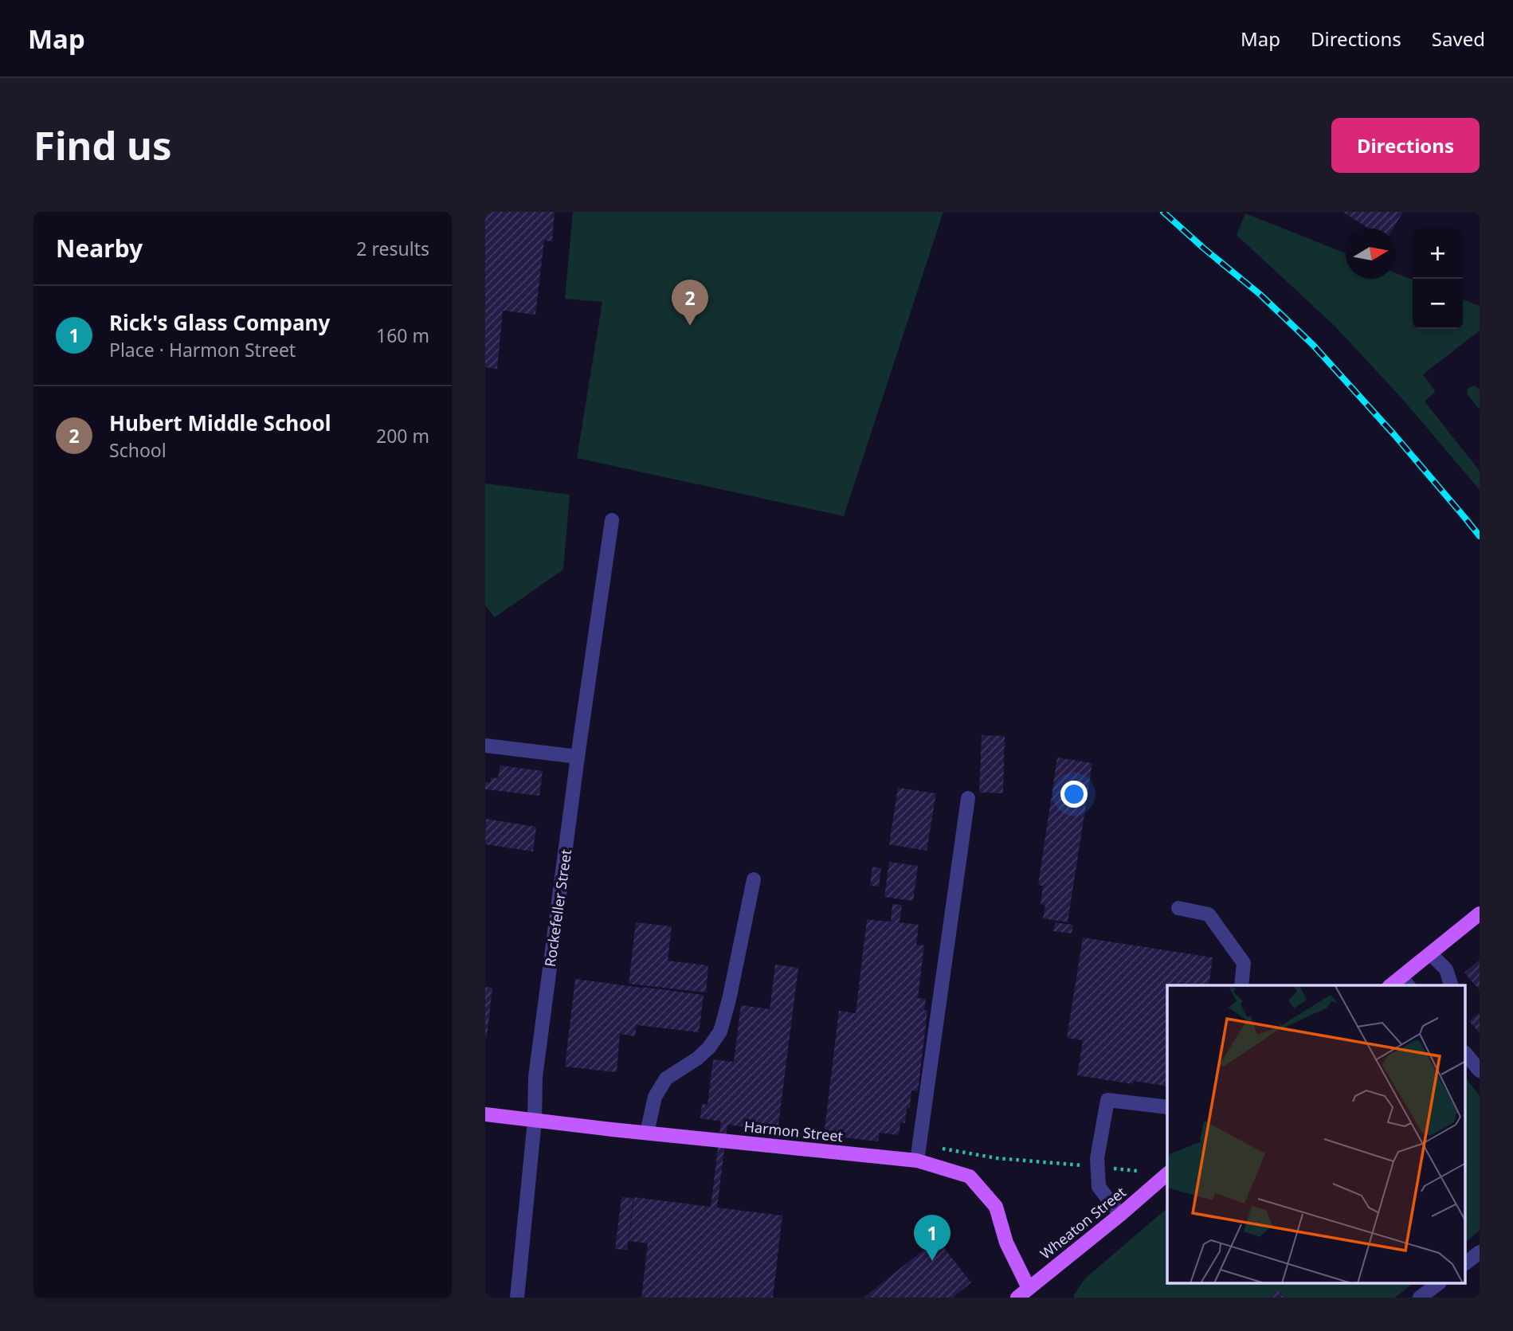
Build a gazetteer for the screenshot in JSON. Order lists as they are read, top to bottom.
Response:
{
  "streets": {
    "main road": ["Harmon Street", "Wheaton Street"],
    "street": ["Rockefeller Street"]
  },
  "crossings": [
    ["Rockefeller Street", "Harmon Street"],
    ["Harmon Street", "Wheaton Street"]
  ],
  "north": "right",
  "page": {
    "header": "Map",
    "nav": ["Map", "Directions", "Saved"],
    "buttons": "Directions",
    "title": "Find us",
    "heading": ["Nearby", "2 results"],
    "map_buttons": ["+", "−"],
    "pins": ["2", "1"],
    "list": [
      {
        "mark": "1",
        "name": "Rick's Glass Company",
        "note": "Place · Harmon Street",
        "value": "160 m"
      },
      {
        "mark": "2",
        "name": "Hubert Middle School",
        "note": "School",
        "value": "200 m"
      }
    ]
  }
}
